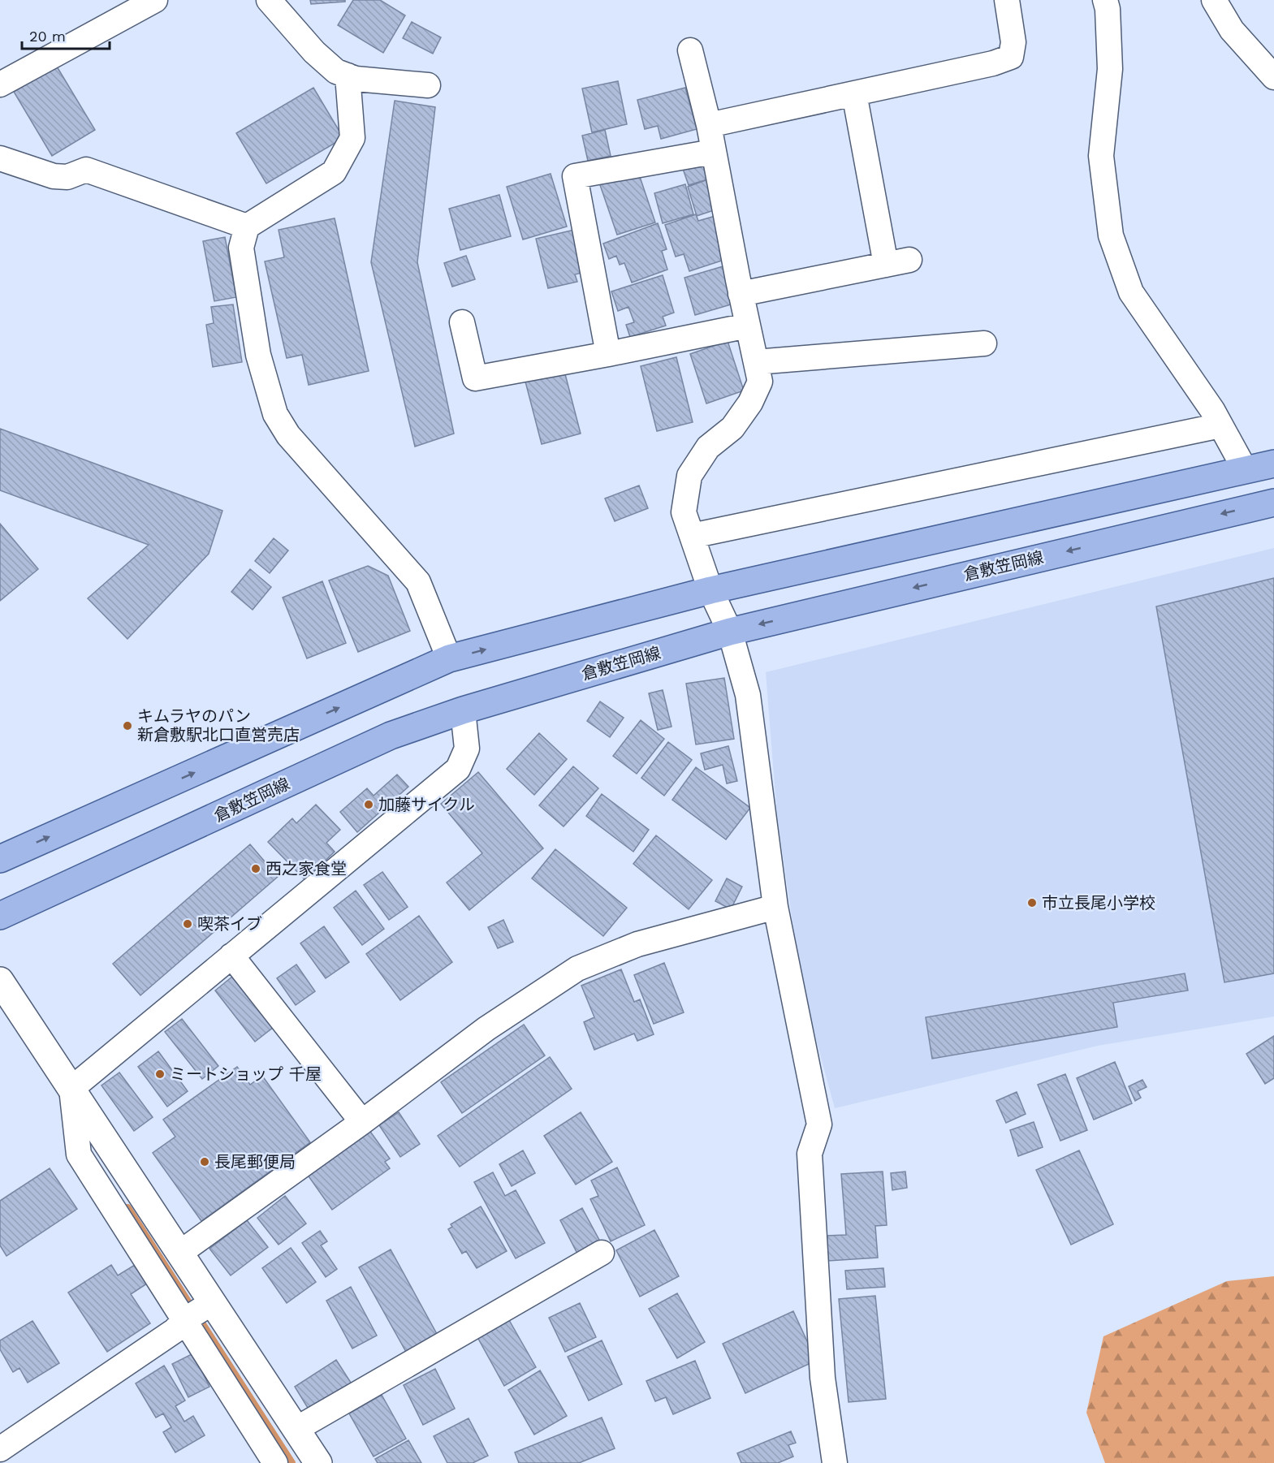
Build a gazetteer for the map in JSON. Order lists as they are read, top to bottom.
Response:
{
  "streets": {
    "main road": ["倉敷笠岡線"]
  },
  "places": [
    "キムラヤのパン 新倉敷駅北口直営売店",
    "加藤サイクル",
    "西之家食堂",
    "市立長尾小学校",
    "喫茶イブ",
    "ミートショップ 千屋",
    "長尾郵便局"
  ],
  "scale_bar": "20 m"
}
